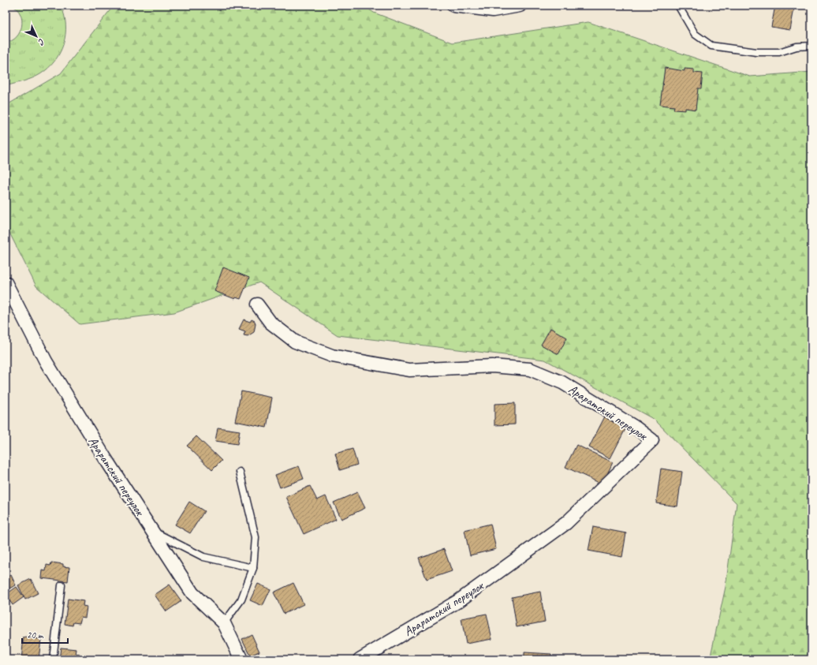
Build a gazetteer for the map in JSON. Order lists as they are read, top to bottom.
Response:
{
  "streets": {
    "street": ["Араратский переулок"]
  },
  "scale_bar": "20 m",
  "north": "bottom right"
}
